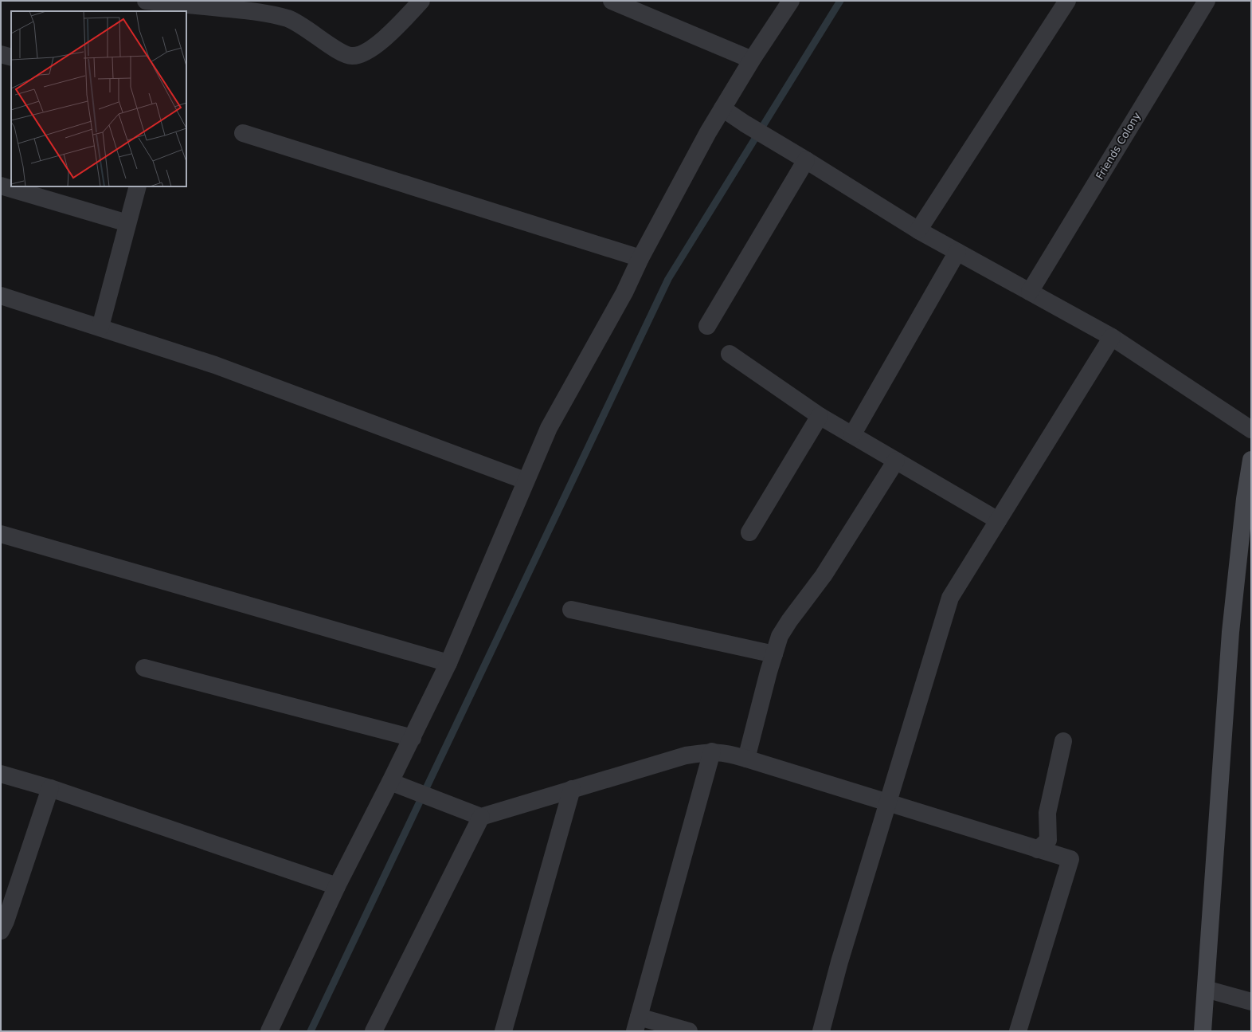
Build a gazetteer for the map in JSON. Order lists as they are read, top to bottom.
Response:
{
  "streets": {
    "street": ["Friends Colony"]
  }
}
